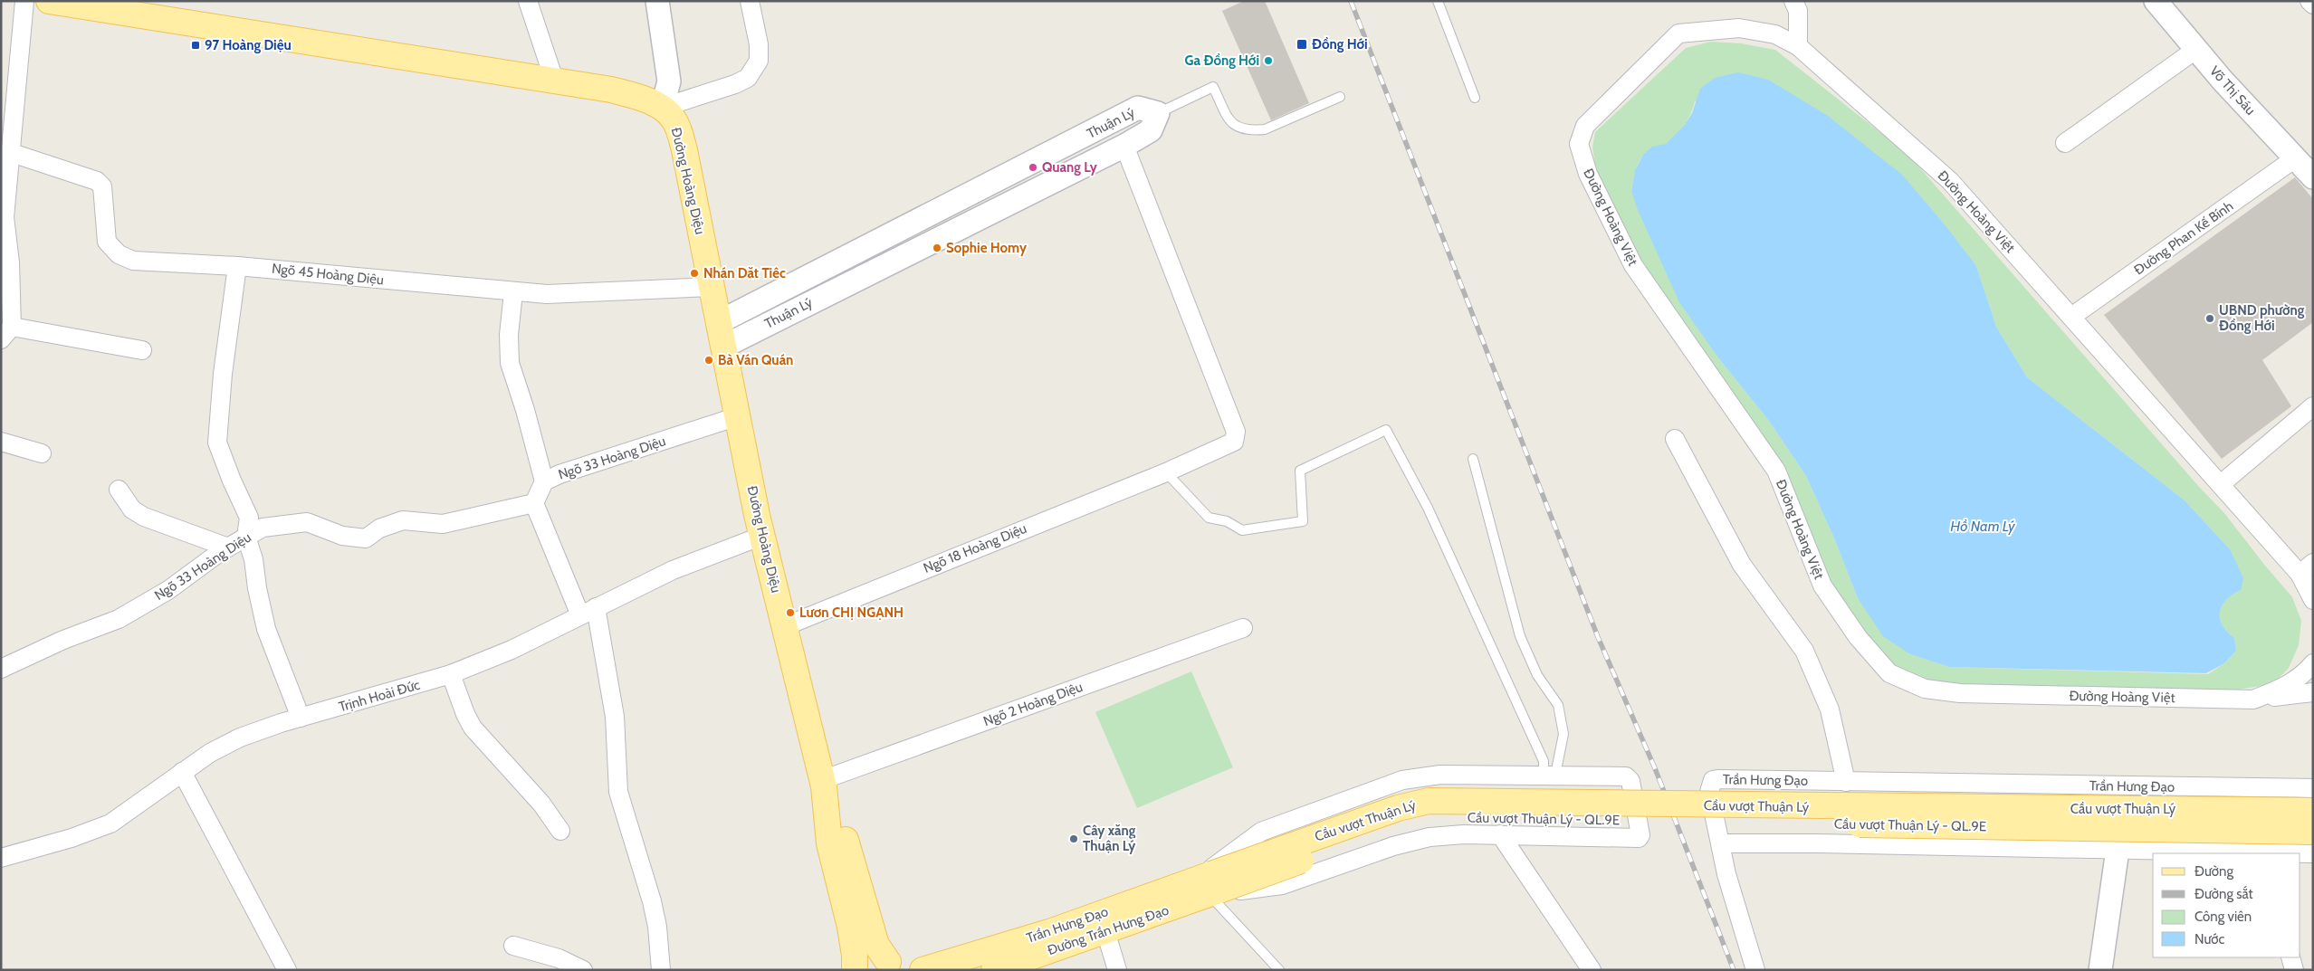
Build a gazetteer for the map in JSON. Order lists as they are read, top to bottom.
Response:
{
  "streets": {
    "main road": [
      "Đường Hoàng Diệu",
      "Trần Hưng Đạo",
      "Cầu vượt Thuận Lý",
      "Cầu vượt Thuận Lý - QL.9E",
      "Đường Trần Hưng Đạo"
    ],
    "street": [
      "Võ Thị Sáu",
      "Thuận Lý",
      "Đường Hoàng Việt",
      "Đường Phan Kế Bính",
      "Ngõ 45 Hoàng Diệu",
      "Ngõ 33 Hoàng Diệu",
      "Ngõ 18 Hoàng Diệu",
      "Trịnh Hoài Đức",
      "Ngõ 2 Hoàng Diệu"
    ]
  },
  "crossings": [
    ["Võ Thị Sáu", "Đường Phan Kế Bính"],
    ["Thuận Lý", "Đường Hoàng Diệu"],
    ["Thuận Lý", "Ngõ 18 Hoàng Diệu"],
    ["Đường Hoàng Diệu", "Ngõ 45 Hoàng Diệu"],
    ["Đường Hoàng Diệu", "Ngõ 33 Hoàng Diệu"],
    ["Đường Hoàng Diệu", "Ngõ 18 Hoàng Diệu"],
    ["Đường Hoàng Diệu", "Trịnh Hoài Đức"],
    ["Đường Hoàng Diệu", "Ngõ 2 Hoàng Diệu"],
    ["Đường Hoàng Việt", "Đường Phan Kế Bính"],
    ["Trần Hưng Đạo", "Cầu vượt Thuận Lý"],
    ["Trần Hưng Đạo", "Cầu vượt Thuận Lý - QL.9E"],
    ["Trần Hưng Đạo", "Đường Trần Hưng Đạo"],
    ["Cầu vượt Thuận Lý", "Cầu vượt Thuận Lý - QL.9E"],
    ["Cầu vượt Thuận Lý", "Đường Trần Hưng Đạo"],
    ["Cầu vượt Thuận Lý - QL.9E", "Đường Trần Hưng Đạo"]
  ],
  "water": ["Hồ Nam Lý"],
  "places": {
    "transit": ["Đồng Hới", "97 Hoàng Diệu"],
    "other": [
      "Ga Đồng Hới",
      "Quang Ly",
      "Sophie Homy",
      "Nhán Dăt Tiêc",
      "UBND phường Đồng Hới",
      "Bà Ván Quán",
      "Lươn CHỊ NGẠNH",
      "Cây xăng Thuận Lý"
    ]
  },
  "legend": [
    "Đường",
    "Đường sắt",
    "Công viên",
    "Nước"
  ]
}
